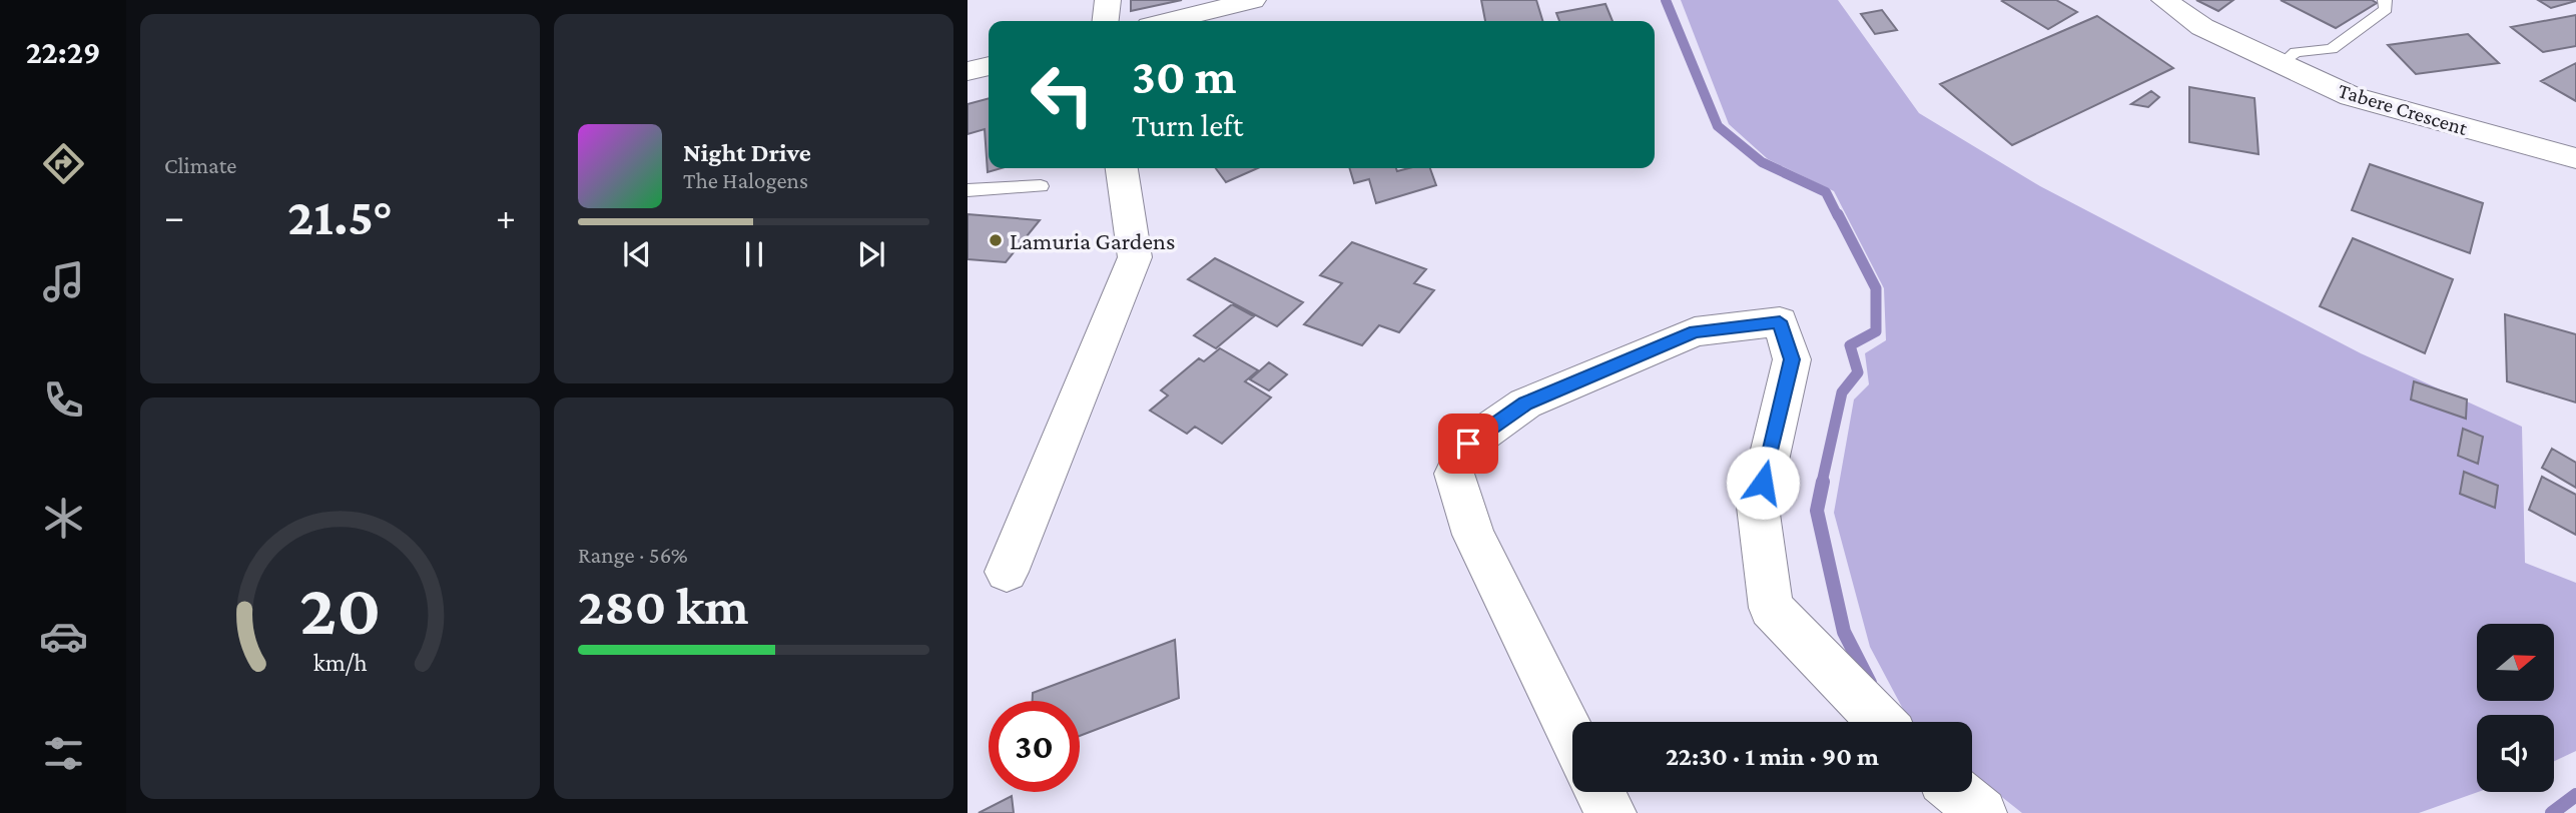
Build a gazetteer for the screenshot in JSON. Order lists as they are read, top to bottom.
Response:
{
  "streets": {
    "street": ["Tabere Crescent"]
  },
  "places": ["Lamuria Gardens"],
  "north": "right",
  "page": {
    "tabs": "22:29",
    "tile": [
      "Climate",
      ["Range · 56%", "280 km"]
    ],
    "turn": ["30 m", "Turn left"],
    "song": ["Night Drive", "The Halogens"],
    "heat": ["−", "21.5°", "+"],
    "limit": "30",
    "trip": "22:30 · 1 min · 90 m",
    "gauge": ["20", "km/h"]
  }
}
